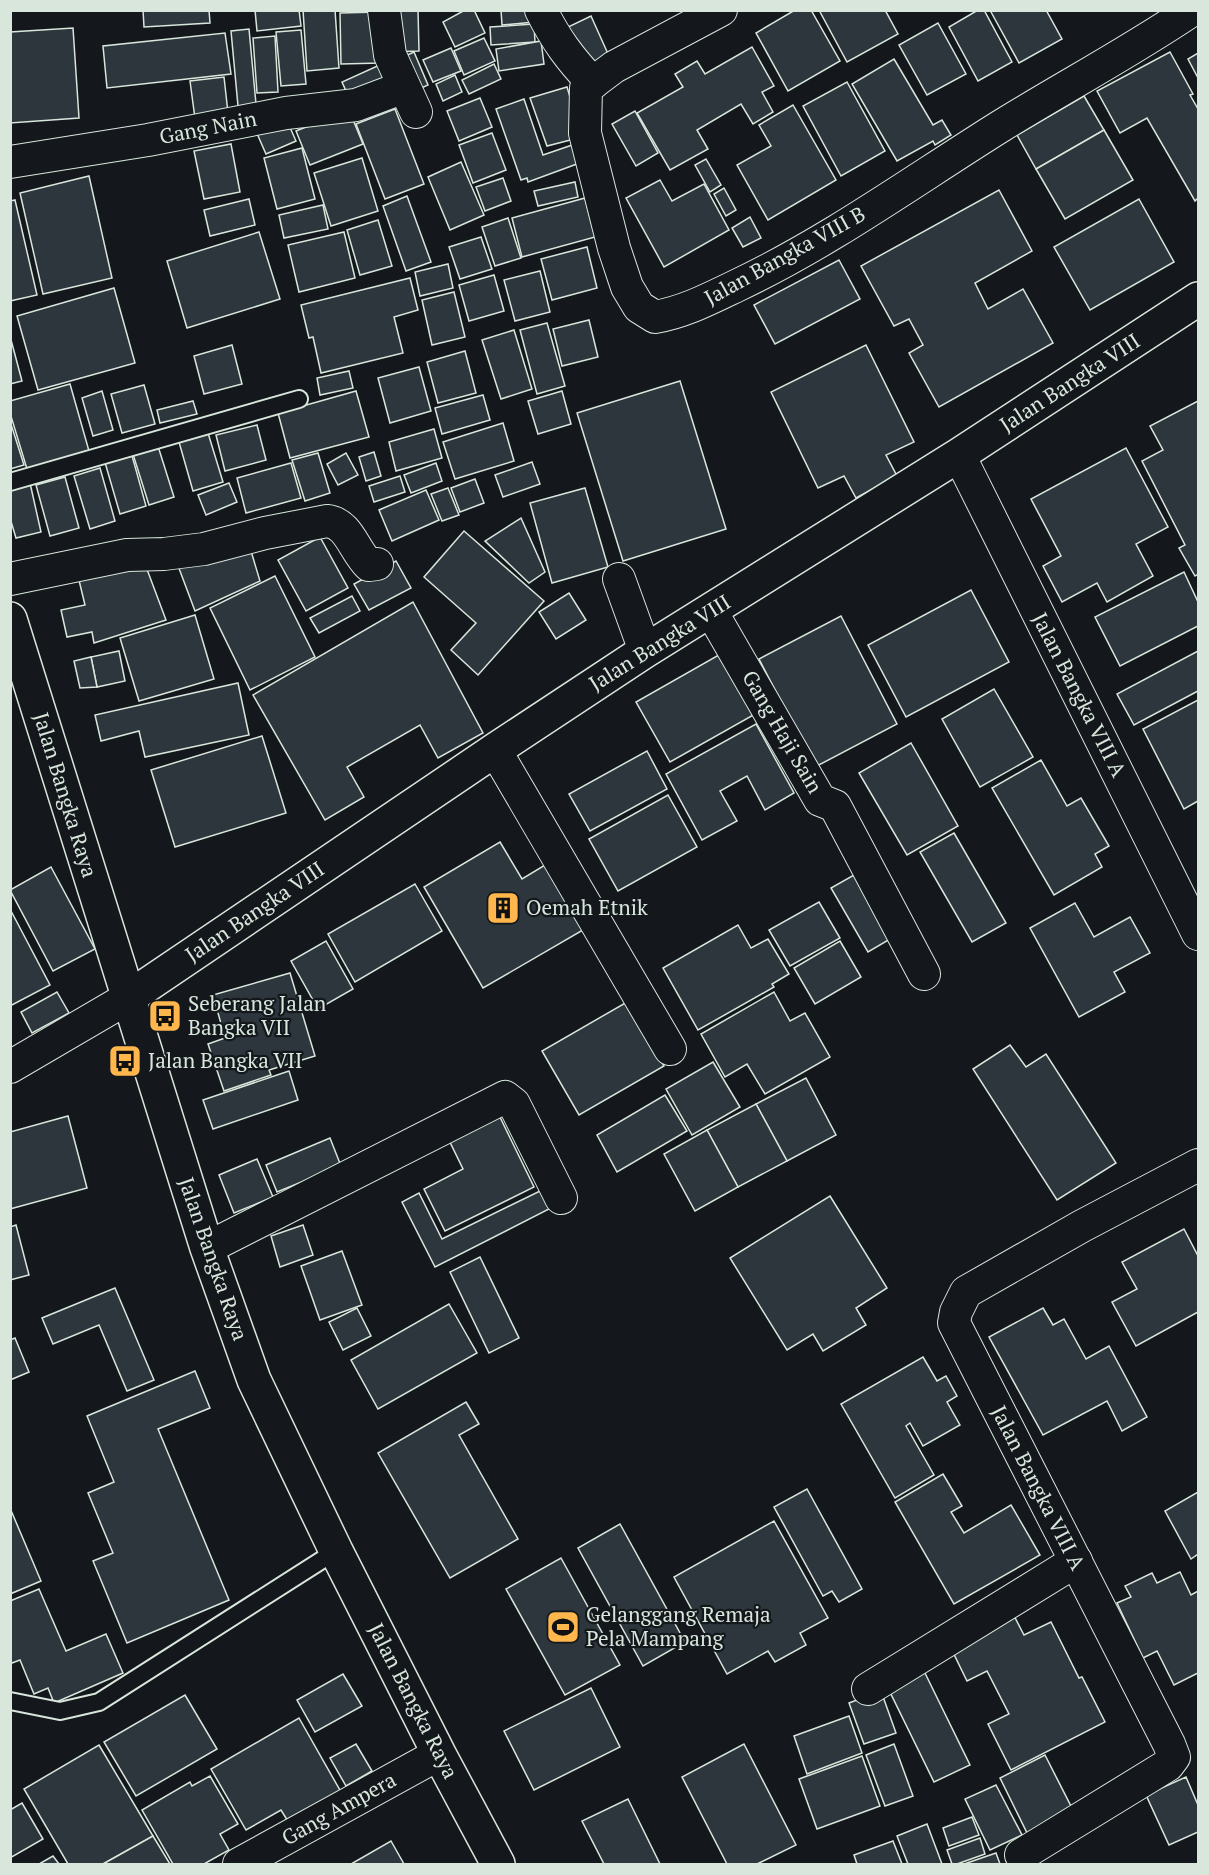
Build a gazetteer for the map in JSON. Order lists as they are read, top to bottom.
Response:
{
  "streets": {
    "street": [
      "Gang Nain",
      "Jalan Bangka VIII B",
      "Jalan Bangka VIII",
      "Jalan Bangka VIII A",
      "Gang Haji Sain",
      "Jalan Bangka Raya",
      "Gang Ampera"
    ]
  },
  "crossings": [
    ["Jalan Bangka VIII", "Jalan Bangka VIII A"],
    ["Jalan Bangka VIII", "Gang Haji Sain"],
    ["Jalan Bangka VIII", "Jalan Bangka Raya"],
    ["Jalan Bangka Raya", "Gang Ampera"]
  ],
  "places": {
    "building": ["Oemah Etnik"],
    "bus stop": ["Seberang Jalan Bangka VII", "Jalan Bangka VII"],
    "sports": ["Gelanggang Remaja Pela Mampang"]
  }
}
